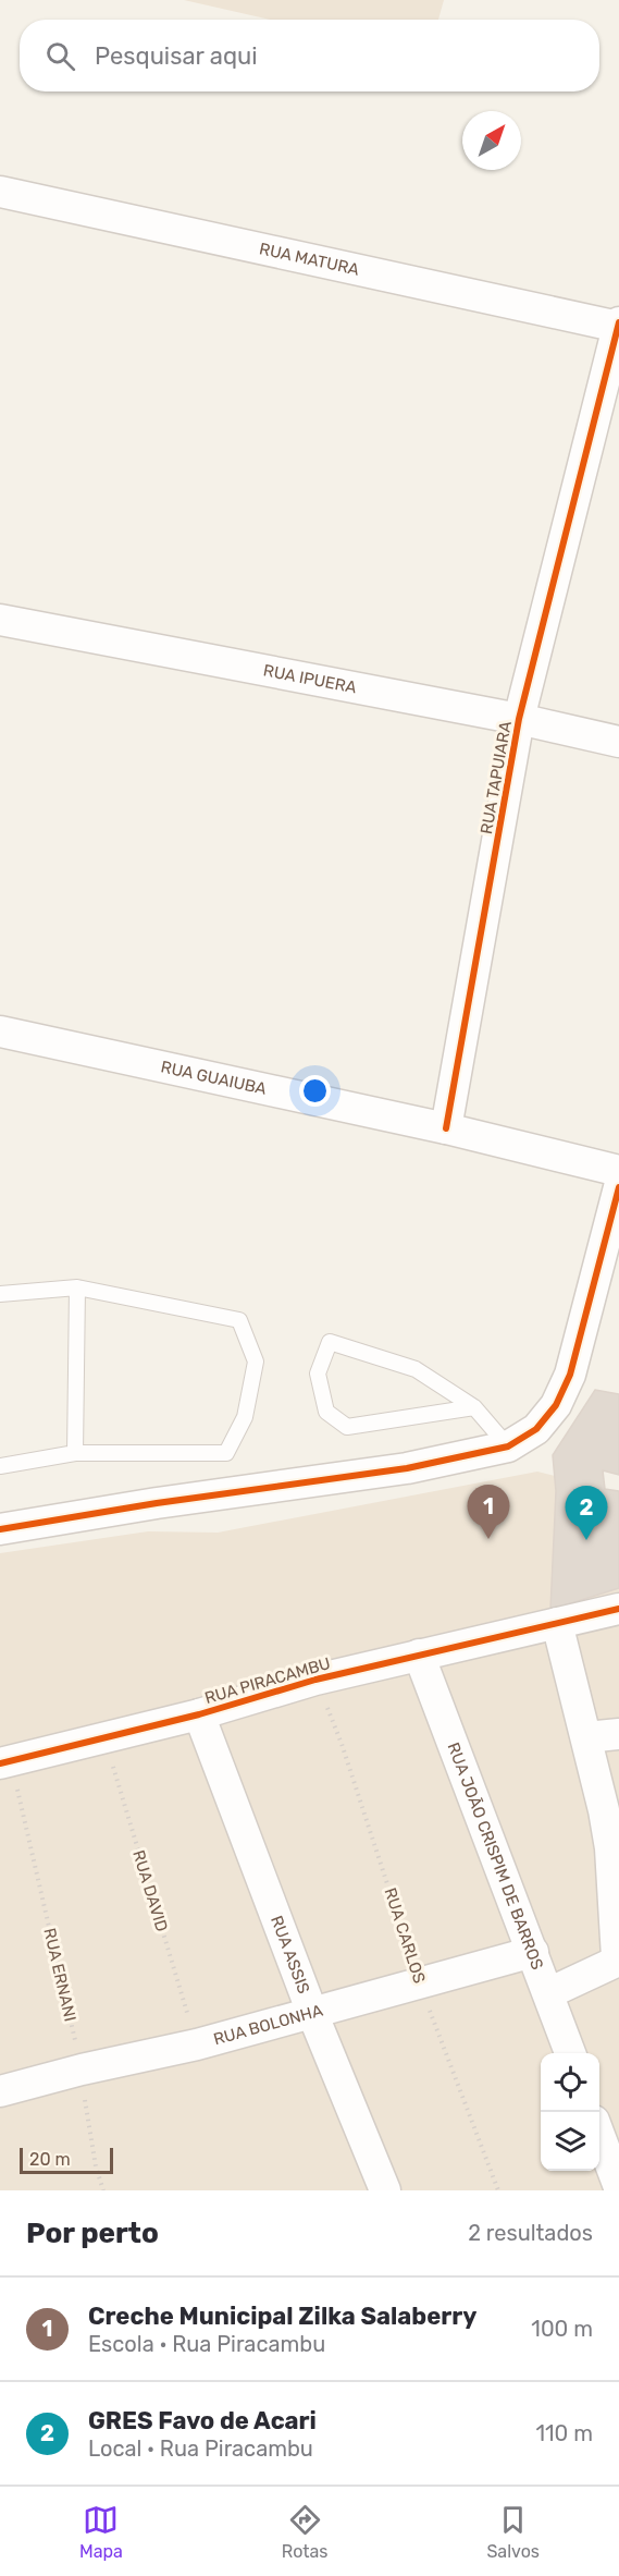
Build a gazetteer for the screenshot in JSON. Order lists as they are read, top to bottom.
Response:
{
  "streets": {
    "street": [
      "RUA MATURA",
      "RUA IPUERA",
      "RUA TAPUIARA",
      "RUA GUAIUBA",
      "RUA PIRACAMBU",
      "RUA JOĀO CRISPIM DE BARROS",
      "RUA ASSIS",
      "RUA BOLONHA"
    ],
    "path": ["RUA DAVID", "RUA CARLOS", "RUA ERNANI"]
  },
  "crossings": [
    ["RUA MATURA", "RUA TAPUIARA"],
    ["RUA IPUERA", "RUA TAPUIARA"],
    ["RUA TAPUIARA", "RUA GUAIUBA"],
    ["RUA PIRACAMBU", "RUA JOĀO CRISPIM DE BARROS"],
    ["RUA PIRACAMBU", "RUA DAVID"],
    ["RUA PIRACAMBU", "RUA CARLOS"],
    ["RUA PIRACAMBU", "RUA ASSIS"],
    ["RUA PIRACAMBU", "RUA ERNANI"],
    ["RUA JOĀO CRISPIM DE BARROS", "RUA BOLONHA"],
    ["RUA DAVID", "RUA BOLONHA"],
    ["RUA CARLOS", "RUA BOLONHA"],
    ["RUA ASSIS", "RUA BOLONHA"],
    ["RUA ERNANI", "RUA BOLONHA"]
  ],
  "scale_bar": "20 m",
  "north": "top right",
  "page": {
    "search": "Pesquisar aqui",
    "pins": ["1", "2"],
    "scale": "20 m",
    "heading": ["Por perto", "2 resultados"],
    "list": [
      {
        "mark": "1",
        "name": "Creche Municipal Zilka Salaberry",
        "note": "Escola · Rua Piracambu",
        "value": "100 m"
      },
      {
        "mark": "2",
        "name": "GRES Favo de Acari",
        "note": "Local · Rua Piracambu",
        "value": "110 m"
      }
    ],
    "nav": ["Mapa", "Rotas", "Salvos"]
  }
}
